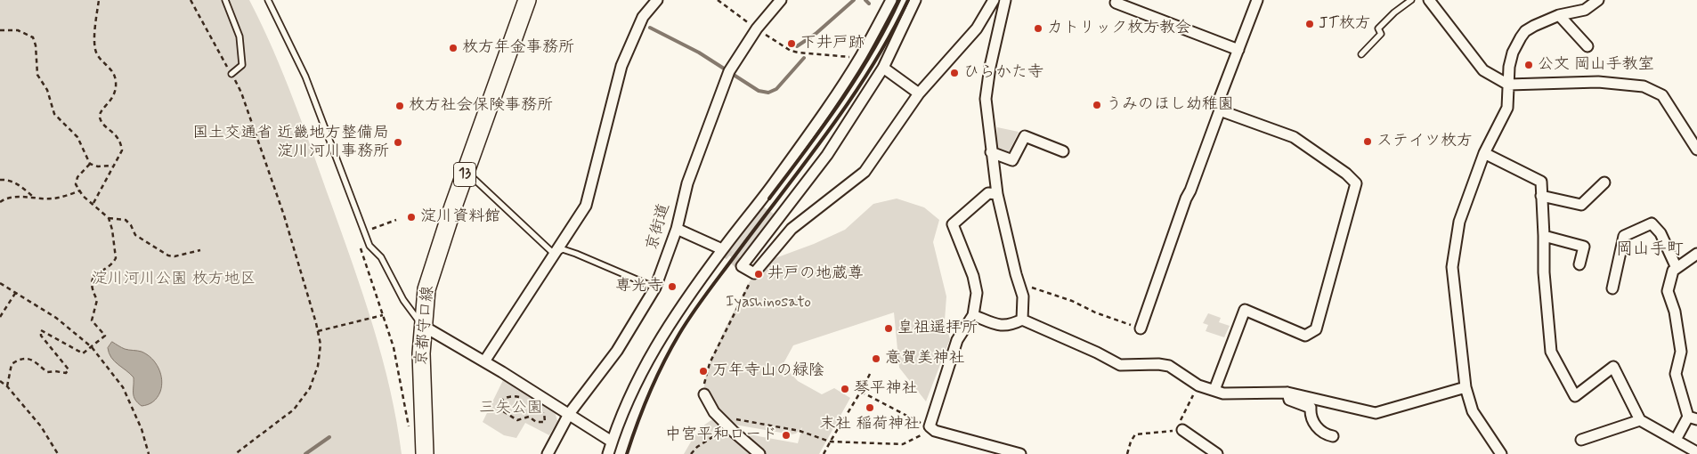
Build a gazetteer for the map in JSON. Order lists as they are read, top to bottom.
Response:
{
  "streets": {
    "main road": ["13", "京都守口線"],
    "street": ["京街道"]
  },
  "districts": ["岡山手町"],
  "parks": ["淀川河川公園 枚方地区", "Iyashinosato", "三矢公園"],
  "places": [
    "JT枚方",
    "カトリック枚方教会",
    "下井戸跡",
    "枚方年金事務所",
    "公文 岡山手教室",
    "ひらかた寺",
    "うみのほし幼稚園",
    "枚方社会保険事務所",
    "ステイツ枚方",
    "国土交通省 近畿地方整備局 淀川河川事務所",
    "淀川資料館",
    "井戸の地蔵尊",
    "専光寺",
    "皇祖遥拝所",
    "意賀美神社",
    "万年寺山の緑陰",
    "琴平神社",
    "末社 稲荷神社",
    "中宮平和ロード"
  ]
}
